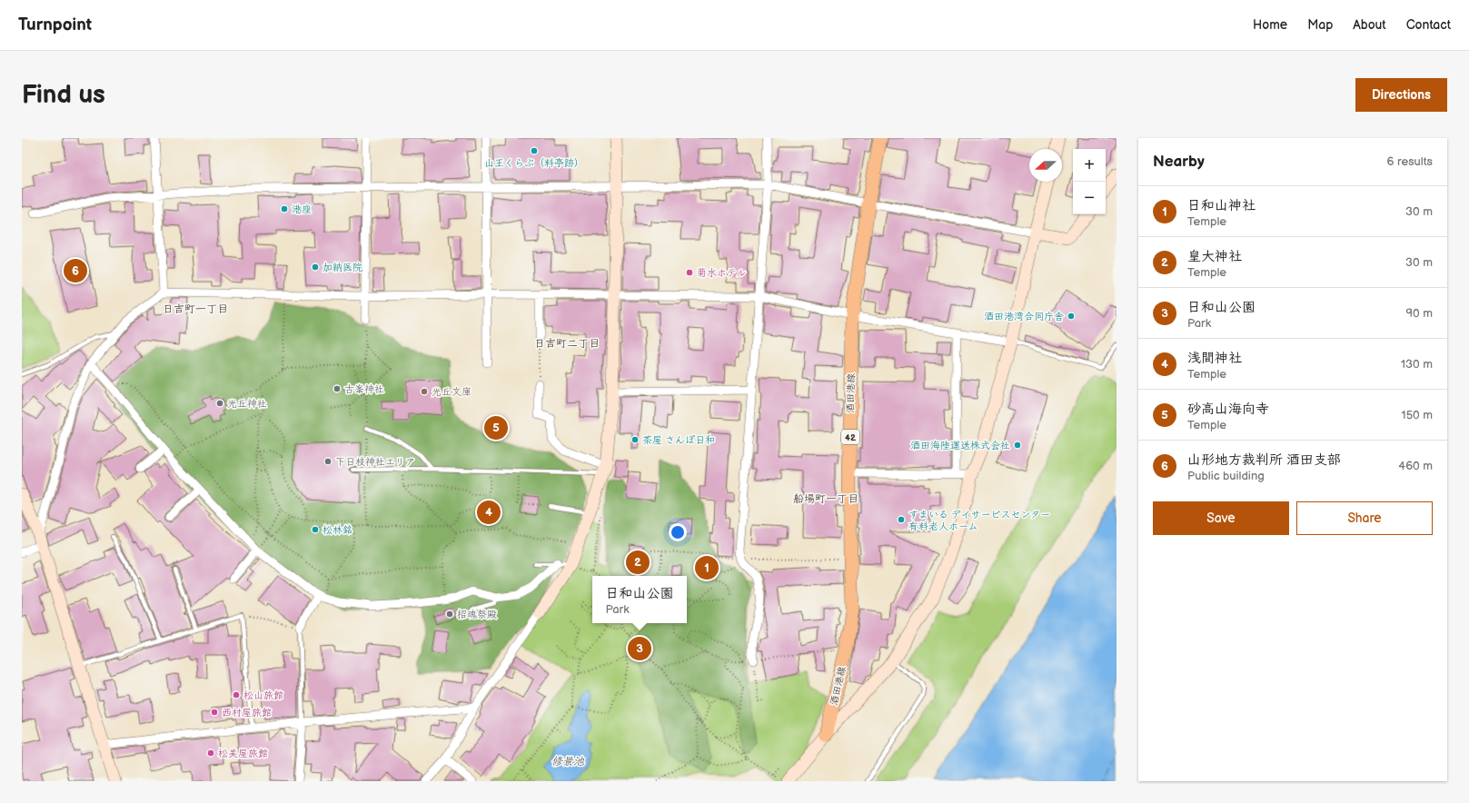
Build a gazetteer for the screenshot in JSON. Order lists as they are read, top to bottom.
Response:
{
  "streets": {
    "main road": ["酒田港線", "42"]
  },
  "districts": ["日吉町一丁目", "日吉町二丁目", "船場町一丁目"],
  "water": ["修景池"],
  "places": [
    "山王くらぶ（料亭跡）",
    "港座",
    "加納医院",
    "菊水ホテル",
    "酒田港湾合同庁舎",
    "古峯神社",
    "光丘文庫",
    "光丘神社",
    "茶屋 さんぽ日和",
    "酒田海陸運送株式会社",
    "下日枝神社エリア",
    "すまいる デイサービスセンター 有料老人ホーム",
    "松林銘",
    "招魂祭殿",
    "松山旅館",
    "西村屋旅館",
    "松美屋旅館"
  ],
  "north": "left",
  "page": {
    "header": "Turnpoint",
    "nav": [
      "Home",
      "Map",
      "About",
      "Contact"
    ],
    "buttons": [
      "Directions",
      ["Save", "Share"]
    ],
    "title": "Find us",
    "heading": ["Nearby", "6 results"],
    "map_buttons": ["+", "−"],
    "list": [
      {
        "mark": "1",
        "name": "日和山神社",
        "note": "Temple",
        "value": "30 m"
      },
      {
        "mark": "2",
        "name": "皇大神社",
        "note": "Temple",
        "value": "30 m"
      },
      {
        "mark": "3",
        "name": "日和山公園",
        "note": "Park",
        "value": "90 m"
      },
      {
        "mark": "4",
        "name": "浅間神社",
        "note": "Temple",
        "value": "130 m"
      },
      {
        "mark": "5",
        "name": "砂高山海向寺",
        "note": "Temple",
        "value": "150 m"
      },
      {
        "mark": "6",
        "name": "山形地方裁判所 酒田支部",
        "note": "Public building",
        "value": "460 m"
      }
    ],
    "pins": [
      "6",
      "5",
      "4",
      "2",
      "1",
      "3"
    ],
    "popup": ["日和山公園", "Park"]
  }
}
